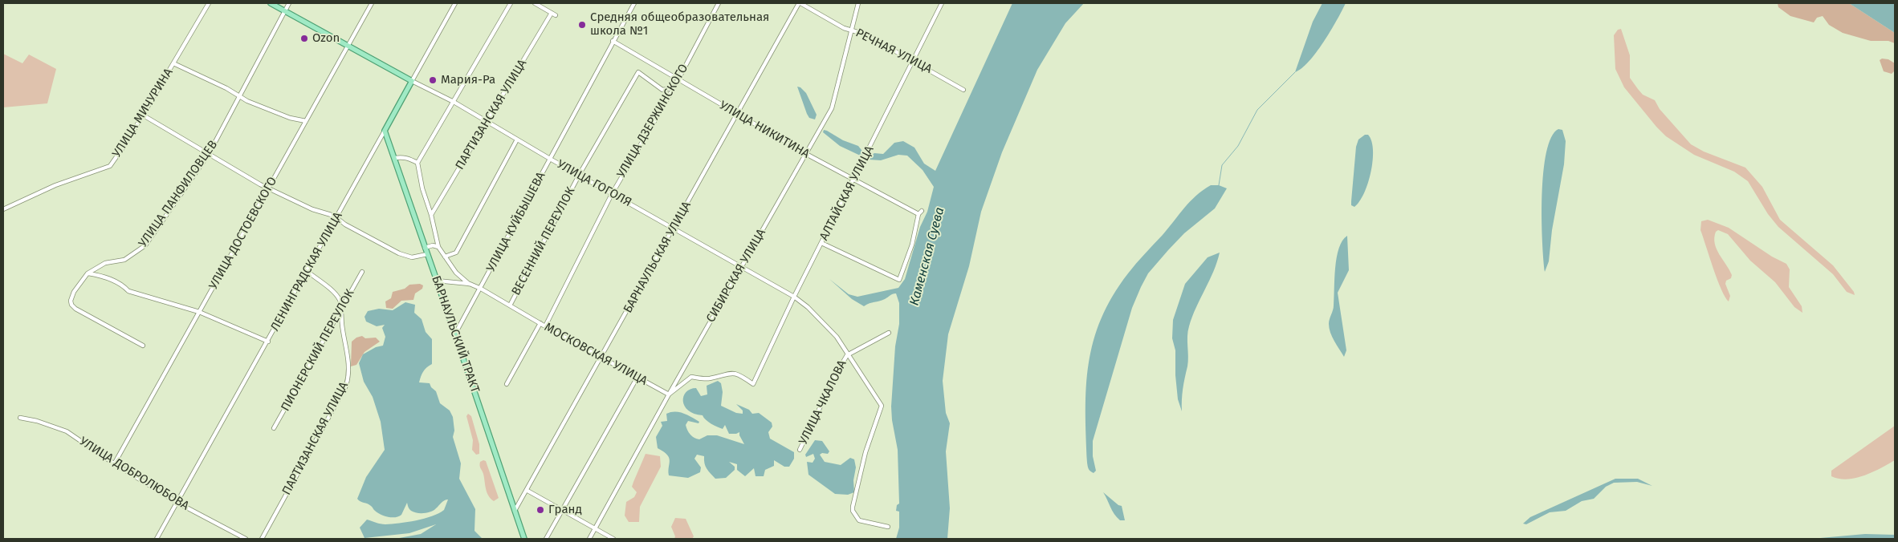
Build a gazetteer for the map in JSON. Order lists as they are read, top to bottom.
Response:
{
  "streets": {
    "main road": ["УЛИЦА ГОГОЛЯ", "ЛЕНИНГРАДСКАЯ УЛИЦА", "БАРНАУЛЬСКИЙ ТРАКТ"],
    "street": [
      "РЕЧНАЯ УЛИЦА",
      "УЛИЦА МИЧУРИНА",
      "ПАРТИЗАНСКАЯ УЛИЦА",
      "УЛИЦА ДЗЕРЖИНСКОГО",
      "УЛИЦА НИКИТИНА",
      "АЛТАЙСКАЯ УЛИЦА",
      "УЛИЦА ПАНФИЛОВЦЕВ",
      "УЛИЦА КУЙБЫШЕВА",
      "УЛИЦА ДОСТОЕВСКОГО",
      "ВЕСЕННИЙ ПЕРЕУЛОК",
      "БАРНАУЛЬСКАЯ УЛИЦА",
      "СИБИРСКАЯ УЛИЦА",
      "ПИОНЕРСКИЙ ПЕРЕУЛОК",
      "МОСКОВСКАЯ УЛИЦА",
      "УЛИЦА ЧКАЛОВА",
      "УЛИЦА ДОБРОЛЮБОВА"
    ]
  },
  "crossings": [
    ["РЕЧНАЯ УЛИЦА", "АЛТАЙСКАЯ УЛИЦА"],
    ["РЕЧНАЯ УЛИЦА", "БАРНАУЛЬСКАЯ УЛИЦА"],
    ["РЕЧНАЯ УЛИЦА", "СИБИРСКАЯ УЛИЦА"],
    ["ПАРТИЗАНСКАЯ УЛИЦА", "УЛИЦА ГОГОЛЯ"],
    ["ПАРТИЗАНСКАЯ УЛИЦА", "ЛЕНИНГРАДСКАЯ УЛИЦА"],
    ["ПАРТИЗАНСКАЯ УЛИЦА", "ПИОНЕРСКИЙ ПЕРЕУЛОК"],
    ["УЛИЦА ДЗЕРЖИНСКОГО", "УЛИЦА НИКИТИНА"],
    ["УЛИЦА ДЗЕРЖИНСКОГО", "УЛИЦА ГОГОЛЯ"],
    ["УЛИЦА ДЗЕРЖИНСКОГО", "ВЕСЕННИЙ ПЕРЕУЛОК"],
    ["УЛИЦА ДЗЕРЖИНСКОГО", "МОСКОВСКАЯ УЛИЦА"],
    ["УЛИЦА НИКИТИНА", "АЛТАЙСКАЯ УЛИЦА"],
    ["УЛИЦА НИКИТИНА", "УЛИЦА КУЙБЫШЕВА"],
    ["УЛИЦА НИКИТИНА", "БАРНАУЛЬСКАЯ УЛИЦА"],
    ["УЛИЦА НИКИТИНА", "СИБИРСКАЯ УЛИЦА"],
    ["УЛИЦА ГОГОЛЯ", "АЛТАЙСКАЯ УЛИЦА"],
    ["УЛИЦА ГОГОЛЯ", "УЛИЦА ПАНФИЛОВЦЕВ"],
    ["УЛИЦА ГОГОЛЯ", "УЛИЦА КУЙБЫШЕВА"],
    ["УЛИЦА ГОГОЛЯ", "УЛИЦА ДОСТОЕВСКОГО"],
    ["УЛИЦА ГОГОЛЯ", "ВЕСЕННИЙ ПЕРЕУЛОК"],
    ["УЛИЦА ГОГОЛЯ", "БАРНАУЛЬСКАЯ УЛИЦА"],
    ["УЛИЦА ГОГОЛЯ", "ЛЕНИНГРАДСКАЯ УЛИЦА"],
    ["УЛИЦА ГОГОЛЯ", "СИБИРСКАЯ УЛИЦА"],
    ["УЛИЦА ГОГОЛЯ", "УЛИЦА ЧКАЛОВА"],
    ["АЛТАЙСКАЯ УЛИЦА", "СИБИРСКАЯ УЛИЦА"],
    ["АЛТАЙСКАЯ УЛИЦА", "МОСКОВСКАЯ УЛИЦА"],
    ["УЛИЦА КУЙБЫШЕВА", "БАРНАУЛЬСКИЙ ТРАКТ"],
    ["УЛИЦА КУЙБЫШЕВА", "МОСКОВСКАЯ УЛИЦА"],
    ["УЛИЦА ДОСТОЕВСКОГО", "УЛИЦА ДОБРОЛЮБОВА"],
    ["ВЕСЕННИЙ ПЕРЕУЛОК", "МОСКОВСКАЯ УЛИЦА"],
    ["БАРНАУЛЬСКАЯ УЛИЦА", "БАРНАУЛЬСКИЙ ТРАКТ"],
    ["БАРНАУЛЬСКАЯ УЛИЦА", "МОСКОВСКАЯ УЛИЦА"],
    ["ЛЕНИНГРАДСКАЯ УЛИЦА", "БАРНАУЛЬСКИЙ ТРАКТ"],
    ["ЛЕНИНГРАДСКАЯ УЛИЦА", "УЛИЦА ДОБРОЛЮБОВА"],
    ["СИБИРСКАЯ УЛИЦА", "МОСКОВСКАЯ УЛИЦА"],
    ["БАРНАУЛЬСКИЙ ТРАКТ", "МОСКОВСКАЯ УЛИЦА"]
  ],
  "water": ["Каменская Суева"],
  "places": [
    "Средняя общеобразовательная школа №1",
    "Ozon",
    "Мария-Ра",
    "Гранд"
  ]
}
